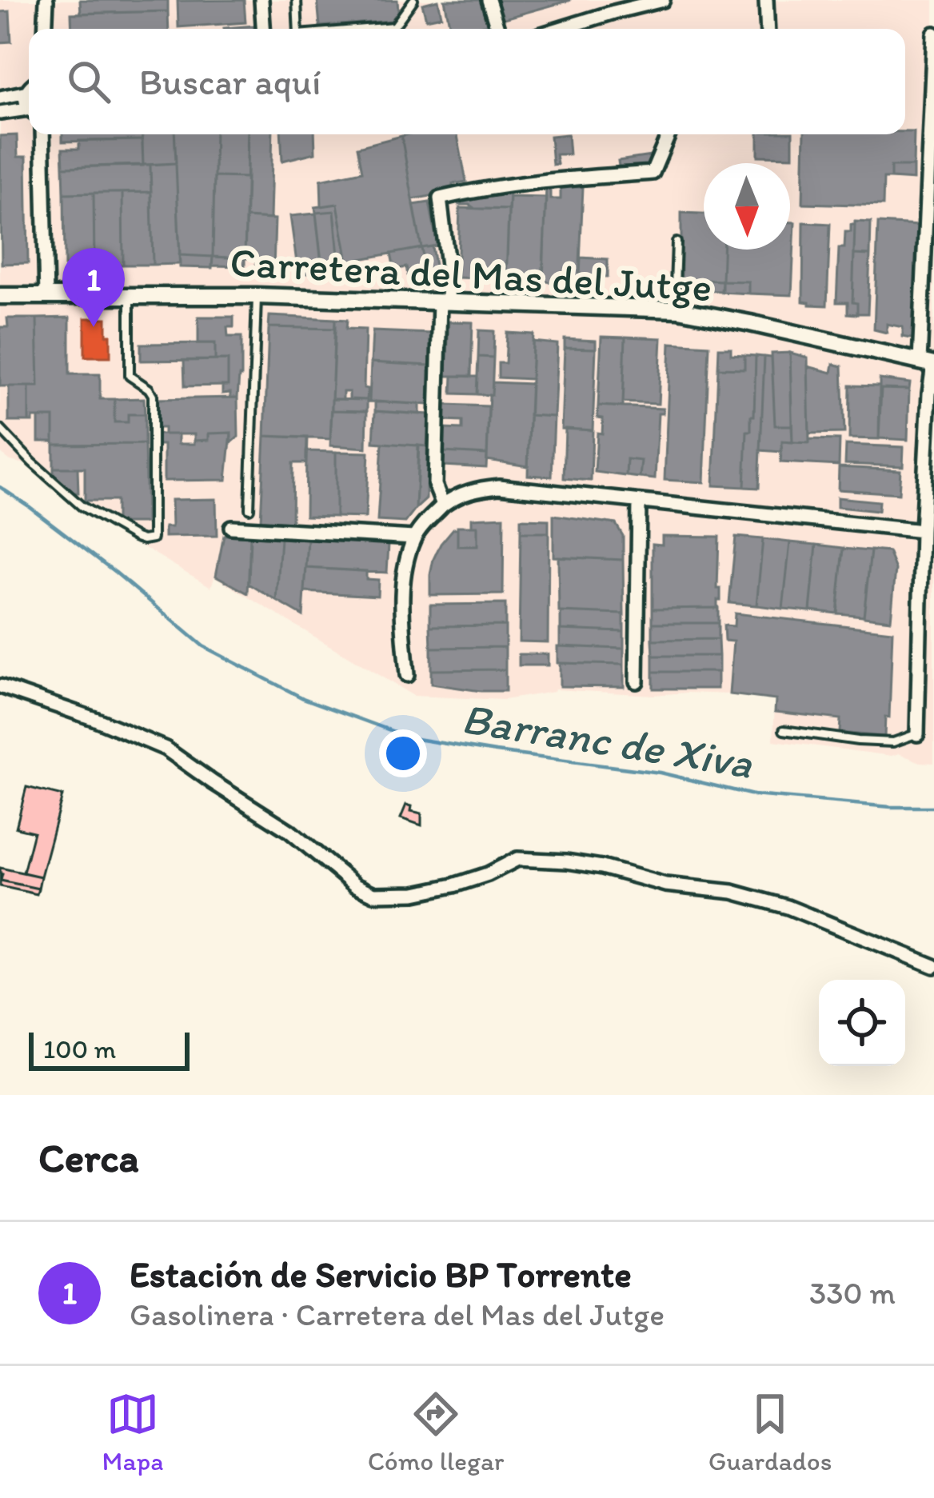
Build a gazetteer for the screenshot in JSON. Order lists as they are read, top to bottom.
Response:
{
  "streets": {
    "street": ["Carretera del Mas del Jutge"]
  },
  "water": ["Barranc de Xiva"],
  "scale_bar": "100 m",
  "north": "bottom",
  "page": {
    "search": "Buscar aquí",
    "pins": "1",
    "scale": "100 m",
    "heading": "Cerca",
    "list": [
      {
        "mark": "1",
        "name": "Estación de Servicio BP Torrente",
        "note": "Gasolinera · Carretera del Mas del Jutge",
        "value": "330 m"
      }
    ],
    "nav": ["Mapa", "Cómo llegar", "Guardados"]
  }
}
